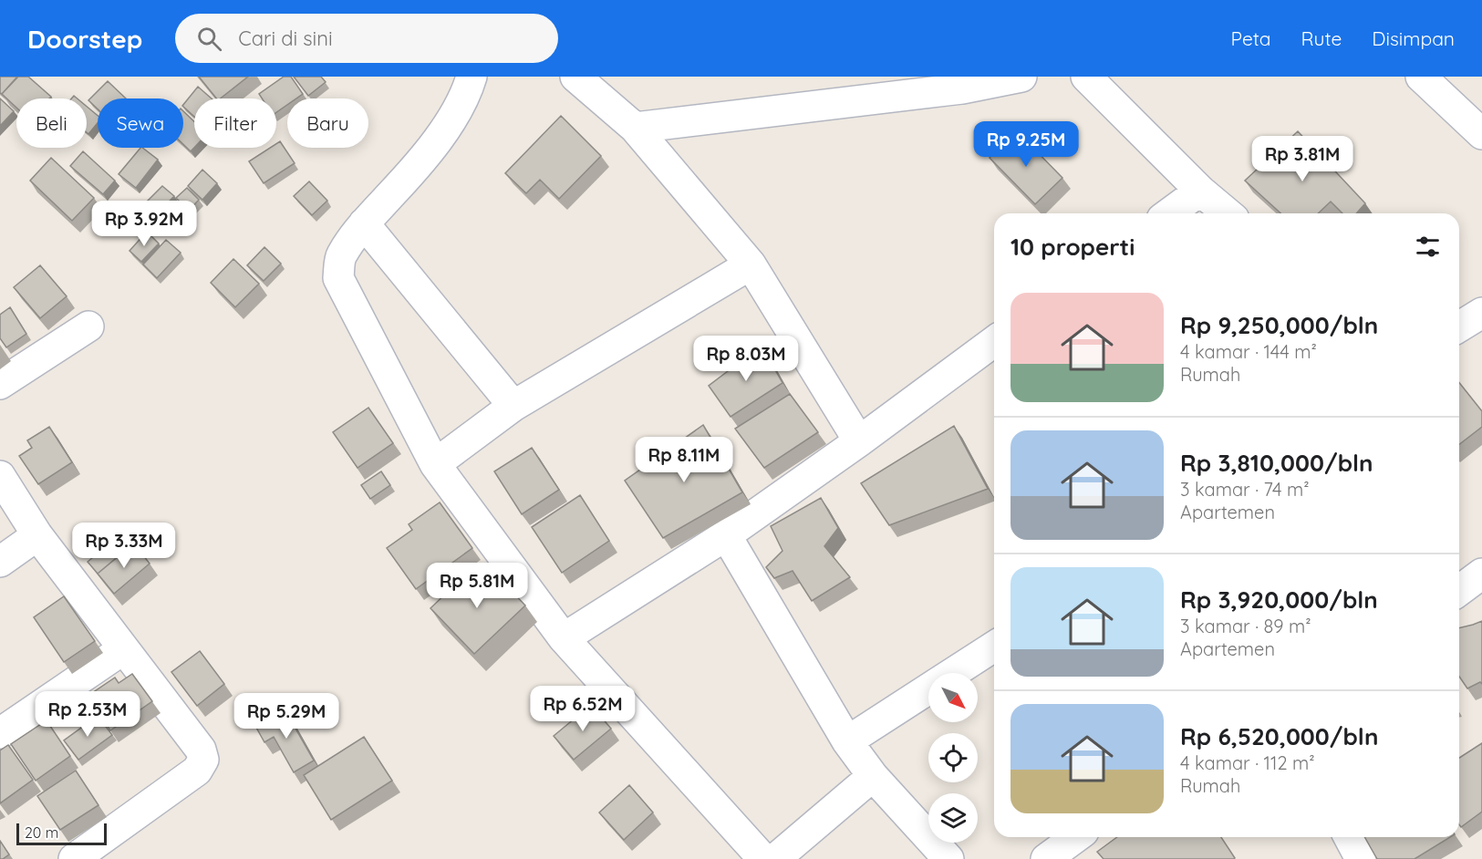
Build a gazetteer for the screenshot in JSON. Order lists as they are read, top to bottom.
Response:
{
  "scale_bar": "20 m",
  "north": "bottom right",
  "page": {
    "header": "Doorstep",
    "search": "Cari di sini",
    "nav": ["Peta", "Rute", "Disimpan"],
    "chip": [
      "Beli",
      "Sewa",
      "Filter",
      "Baru"
    ],
    "price": [
      "Rp 9.25M",
      "Rp 3.81M",
      "Rp 3.92M",
      "Rp 8.03M",
      "Rp 8.11M",
      "Rp 3.33M",
      "Rp 5.81M",
      "Rp 6.52M",
      "Rp 2.53M",
      "Rp 5.29M"
    ],
    "heading": "10 properti",
    "list": [
      {
        "name": "Rp 9,250,000/bln",
        "note": "4 kamar · 144 m² · Rumah"
      },
      {
        "name": "Rp 3,810,000/bln",
        "note": "3 kamar · 74 m² · Apartemen"
      },
      {
        "name": "Rp 3,920,000/bln",
        "note": "3 kamar · 89 m² · Apartemen"
      },
      {
        "name": "Rp 6,520,000/bln",
        "note": "4 kamar · 112 m² · Rumah"
      }
    ],
    "scale": "20 m"
  }
}
